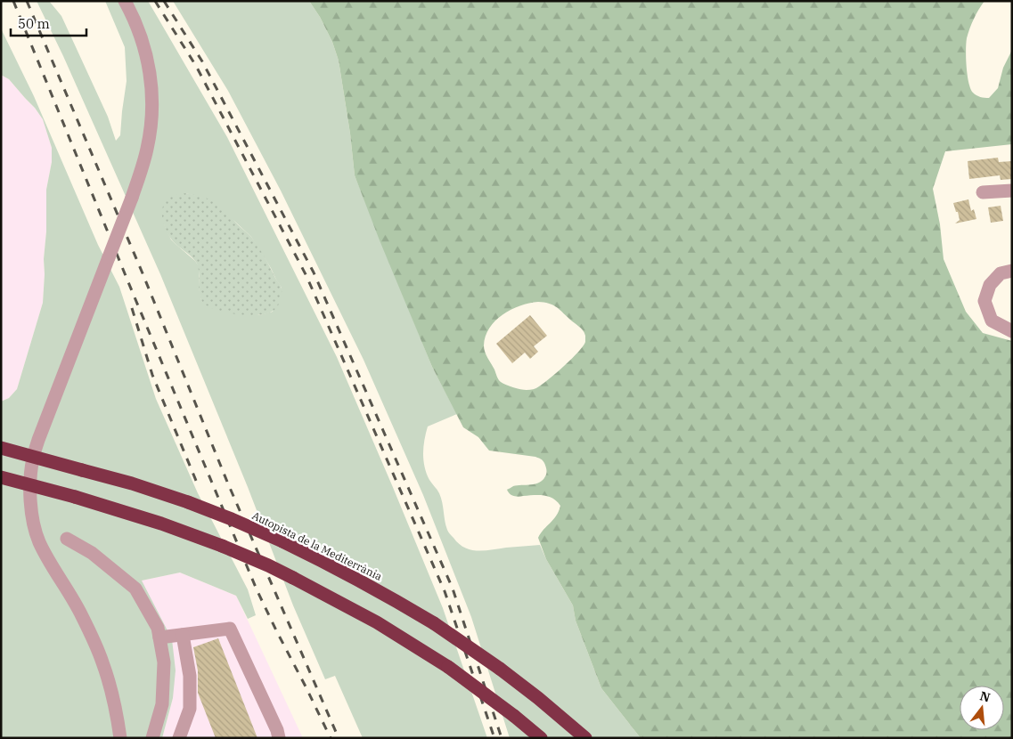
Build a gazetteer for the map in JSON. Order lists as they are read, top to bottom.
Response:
{
  "streets": {
    "highway": ["Autopista de la Mediterrània"]
  },
  "scale_bar": "50 m",
  "north": "top"
}
